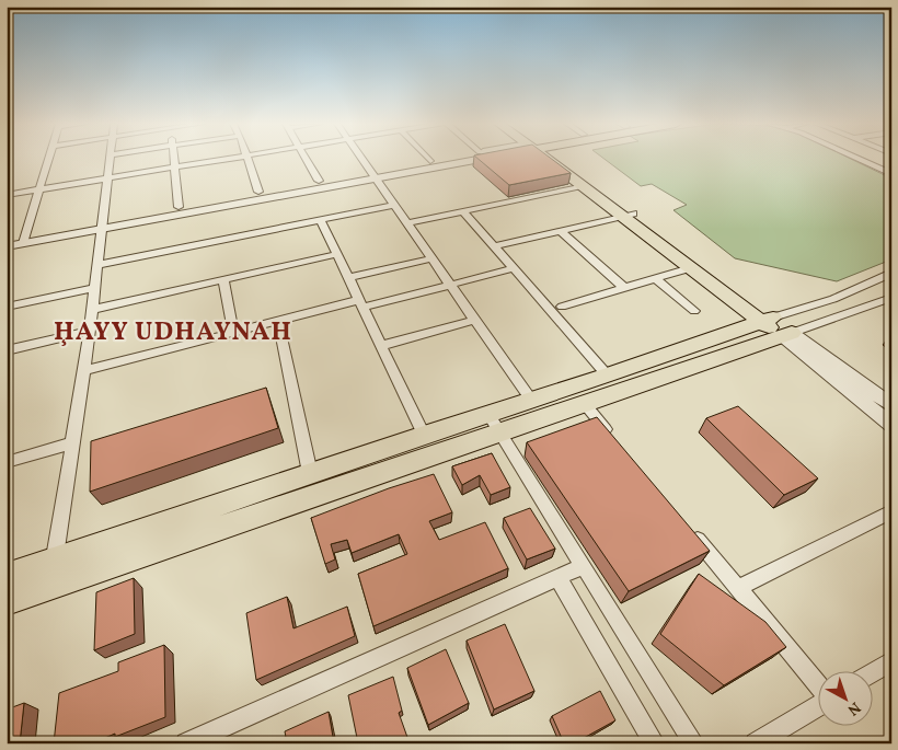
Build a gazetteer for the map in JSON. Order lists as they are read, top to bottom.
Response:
{
  "districts": ["ḨAYY UDHAYNAH"],
  "north": "bottom right"
}
